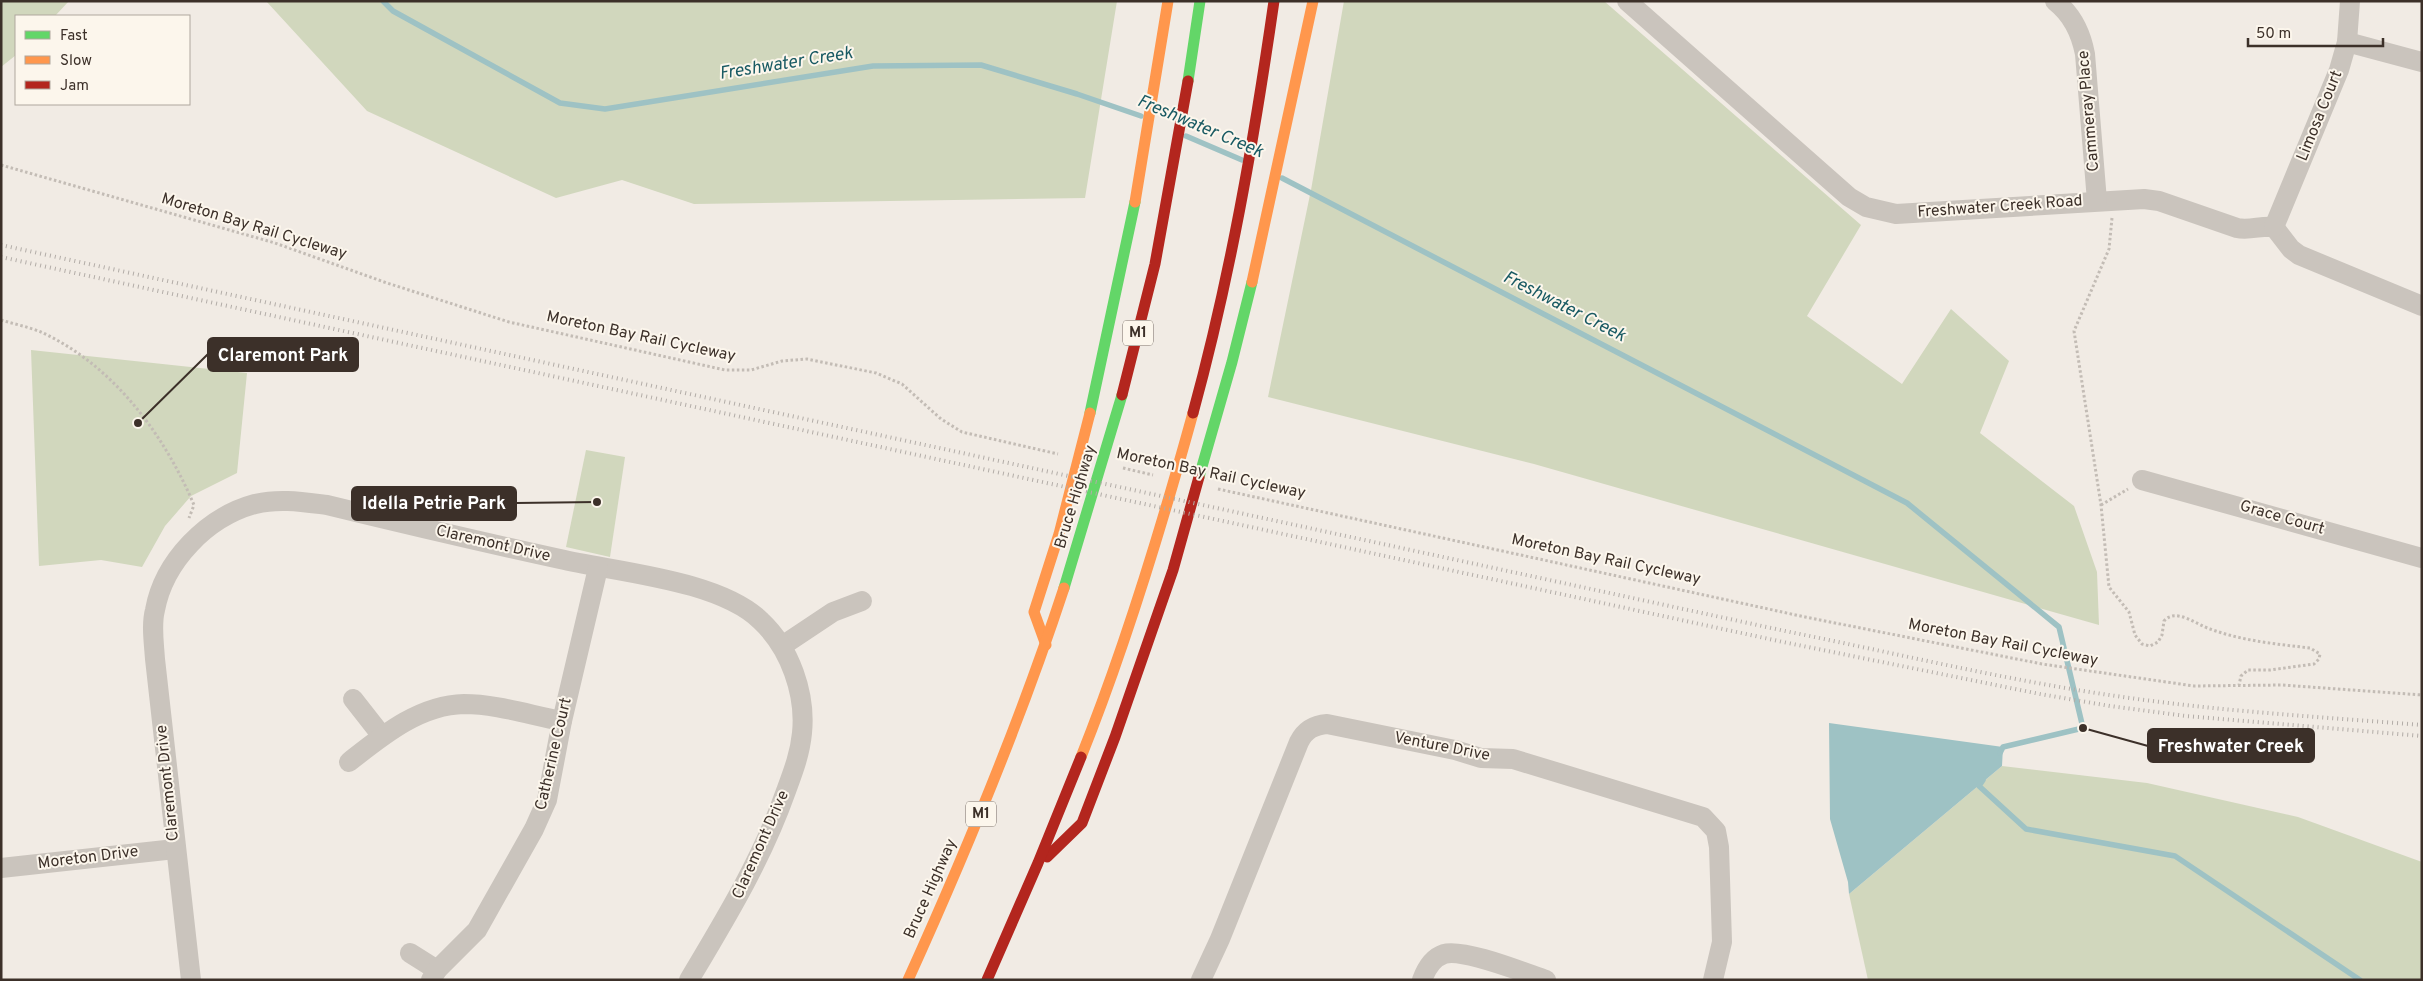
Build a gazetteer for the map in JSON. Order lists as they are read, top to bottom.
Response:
{
  "streets": {
    "highway": ["M1", "Bruce Highway"],
    "street": [
      "Cammeray Place",
      "Limosa Court",
      "Freshwater Creek Road",
      "Grace Court",
      "Claremont Drive",
      "Venture Drive",
      "Catherine Court",
      "Moreton Drive"
    ],
    "path": ["Moreton Bay Rail Cycleway"]
  },
  "crossings": [
    ["Cammeray Place", "Freshwater Creek Road"],
    ["Limosa Court", "Freshwater Creek Road"],
    ["Claremont Drive", "Catherine Court"],
    ["Claremont Drive", "Moreton Drive"]
  ],
  "water": ["Freshwater Creek"],
  "places": ["Claremont Park", "Idella Petrie Park", "Freshwater Creek"],
  "legend": ["Fast", "Slow", "Jam"],
  "scale_bar": "50 m"
}
